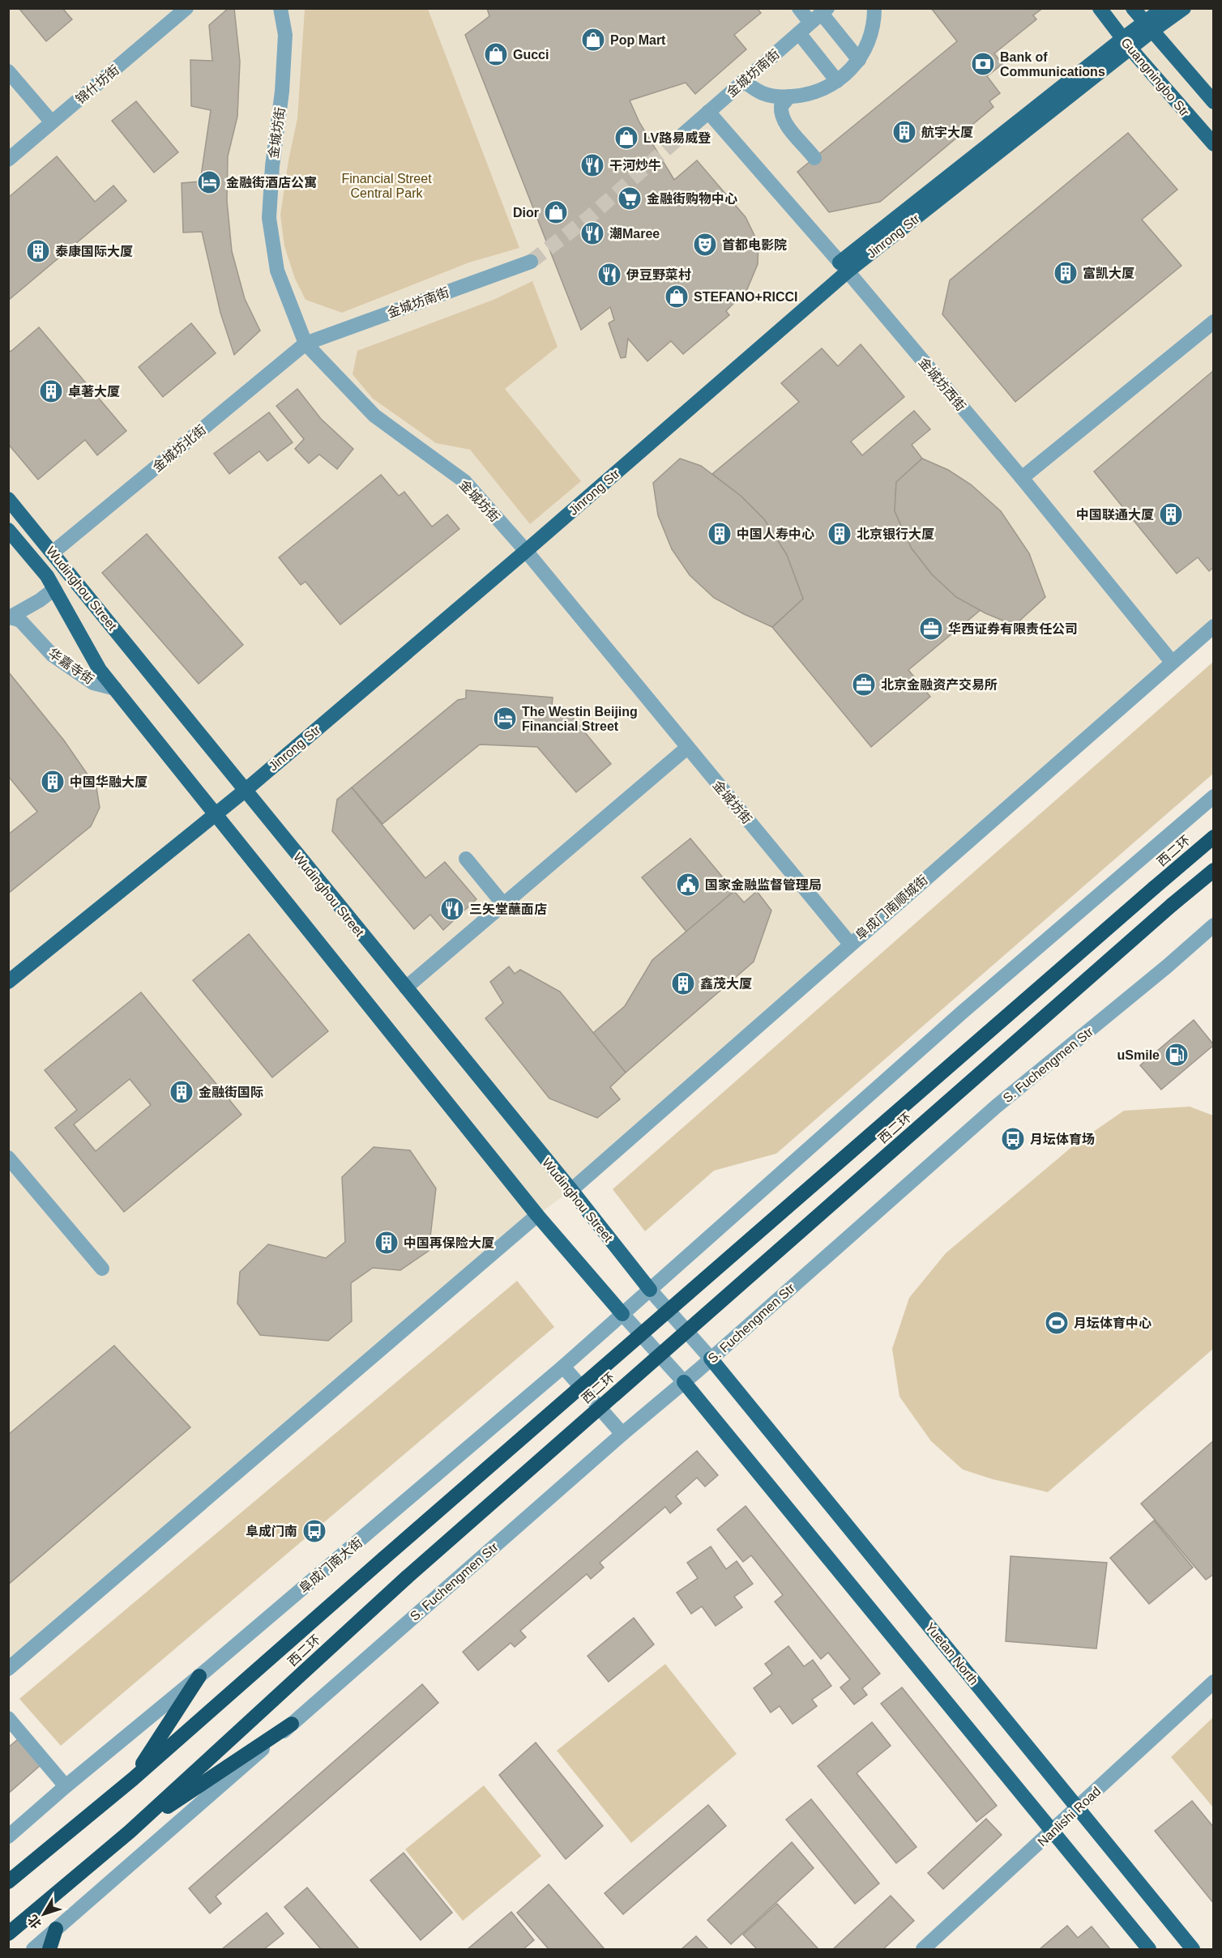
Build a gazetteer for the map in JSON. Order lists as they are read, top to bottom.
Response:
{
  "streets": {
    "highway": ["西二环"],
    "main road": [
      "Guangningbo Str",
      "Jinrong Str",
      "Wudinghou Street",
      "Yuetan North"
    ],
    "street": [
      "金城坊南街",
      "锦什坊街",
      "金城坊街",
      "金城坊西街",
      "金城坊北街",
      "华嘉寺街",
      "阜成门南顺城街",
      "S. Fuchengmen Str",
      "阜成门南大街",
      "Nanlishi Road"
    ]
  },
  "crossings": [
    ["金城坊南街", "金城坊街"],
    ["金城坊南街", "金城坊西街"],
    ["金城坊南街", "金城坊北街"],
    ["Guangningbo Str", "Jinrong Str"],
    ["金城坊街", "Jinrong Str"],
    ["金城坊街", "金城坊北街"],
    ["金城坊街", "阜成门南顺城街"],
    ["Jinrong Str", "金城坊西街"],
    ["Jinrong Str", "Wudinghou Street"],
    ["金城坊西街", "阜成门南顺城街"],
    ["金城坊北街", "Wudinghou Street"],
    ["Wudinghou Street", "华嘉寺街"],
    ["Wudinghou Street", "阜成门南顺城街"],
    ["Wudinghou Street", "阜成门南大街"],
    ["S. Fuchengmen Str", "Yuetan North"],
    ["Yuetan North", "Nanlishi Road"]
  ],
  "parks": ["Financial Street Central Park"],
  "places": {
    "shop": [
      "Pop Mart",
      "Gucci",
      "LV路易威登",
      "Dior",
      "STEFANO+RICCI"
    ],
    "bank": ["Bank of Communications"],
    "building": [
      "航宇大厦",
      "泰康国际大厦",
      "富凯大厦",
      "卓著大厦",
      "中国联通大厦",
      "中国人寿中心",
      "北京银行大厦",
      "中国华融大厦",
      "鑫茂大厦",
      "金融街国际",
      "中国再保险大厦"
    ],
    "restaurant": [
      "干河炒牛",
      "潮Maree",
      "伊豆野菜村",
      "三矢堂蘸面店"
    ],
    "hotel": ["金融街酒店公寓", "The Westin Beijing Financial Street"],
    "supermarket": ["金融街购物中心"],
    "theatre": ["首都电影院"],
    "office": ["华西证券有限责任公司", "北京金融资产交易所"],
    "public building": ["国家金融监督管理局"],
    "fuel station": ["uSmile"],
    "bus stop": ["月坛体育场", "阜成门南"],
    "sports": ["月坛体育中心"]
  },
  "north": "bottom left"
}
